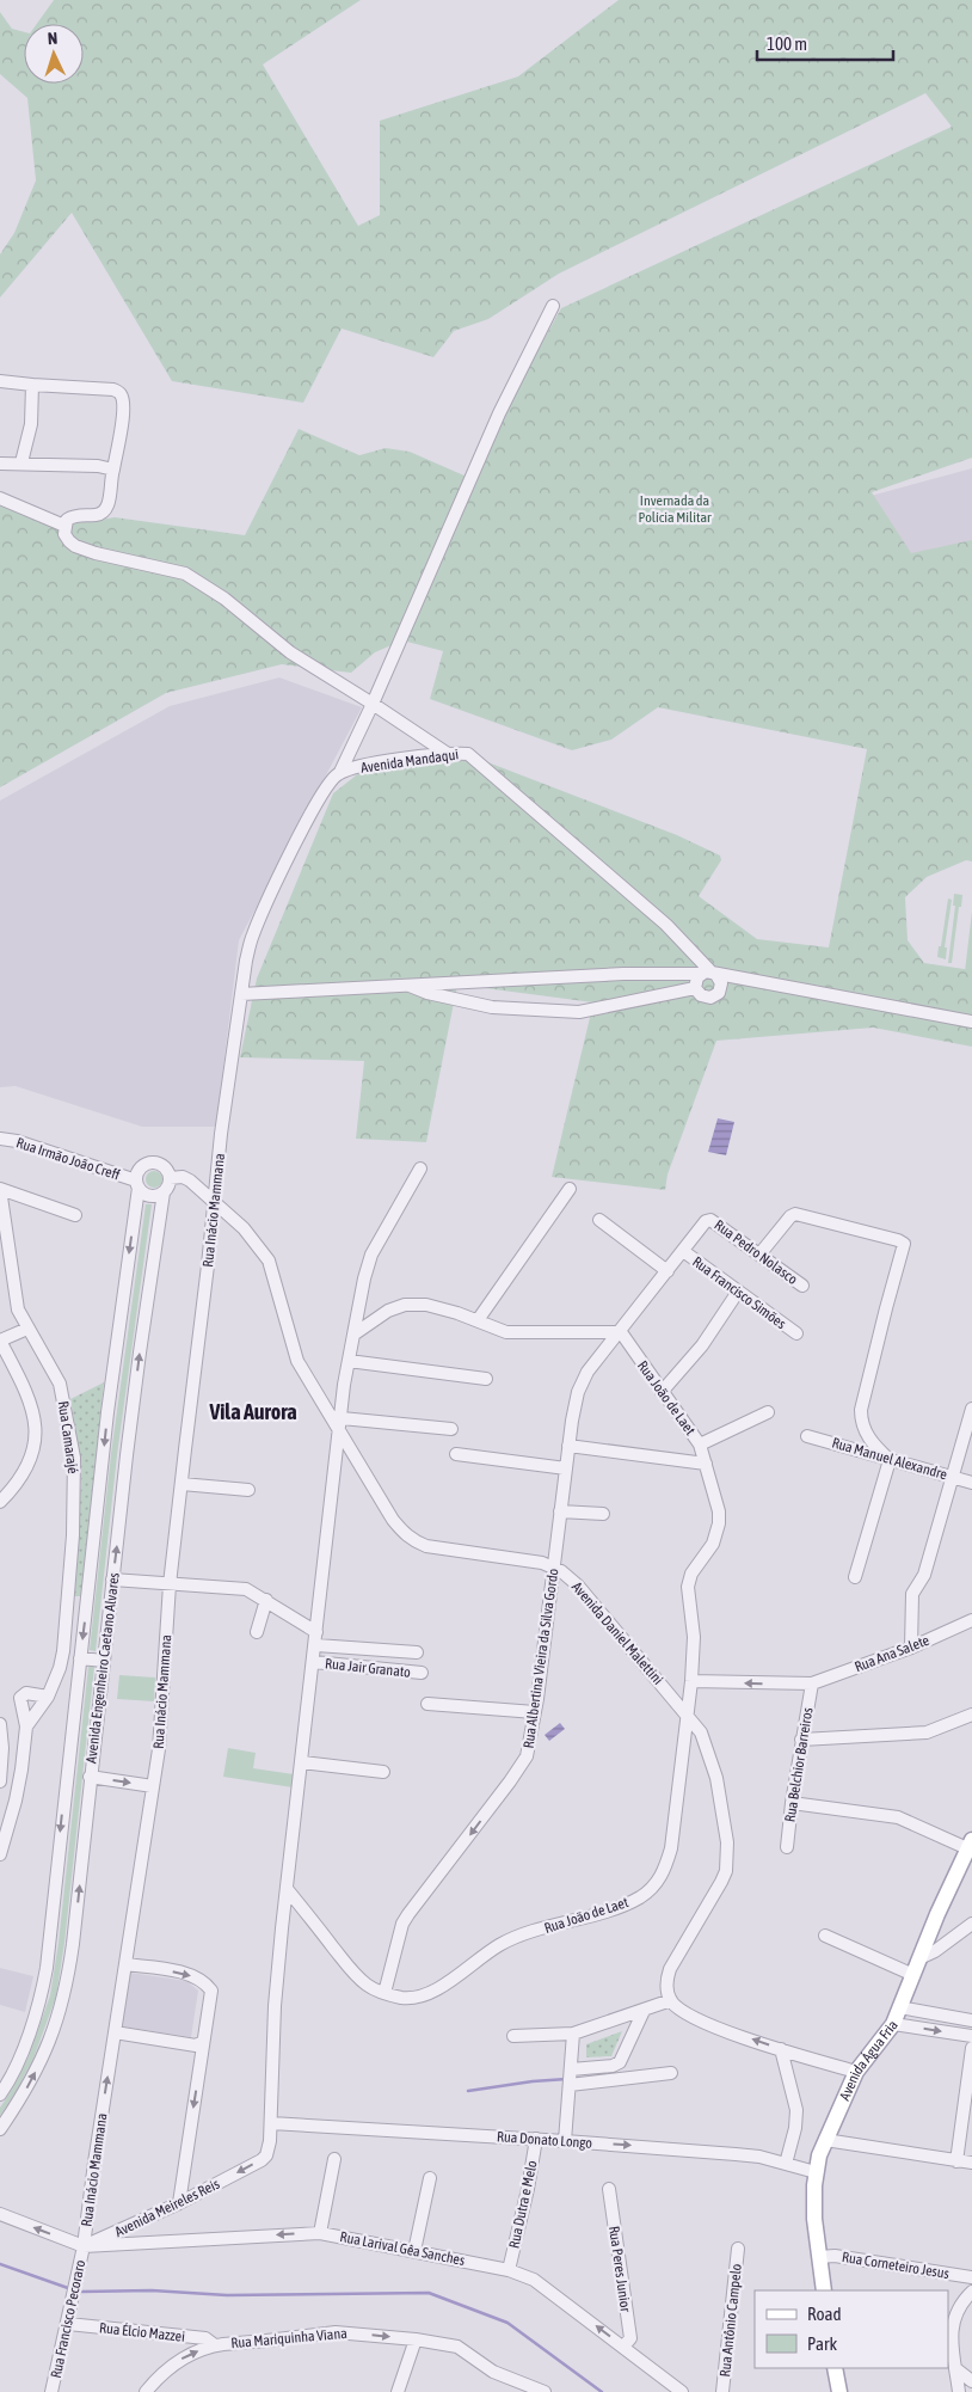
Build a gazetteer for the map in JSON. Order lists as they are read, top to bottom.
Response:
{
  "streets": {
    "main road": ["Avenida Água Fria"],
    "street": [
      "Avenida Mandaqui",
      "Rua Irmão João Creff",
      "Rua Inácio Mammana",
      "Rua Pedro Nolasco",
      "Rua Francisco Simões",
      "Rua João de Laet",
      "Rua Camarajé",
      "Rua Manuel Alexandre",
      "Avenida Daniel Malettini",
      "Rua Ana Salete",
      "Rua Albertina Vieira da Silva Gordo",
      "Avenida Engenheiro Caetano Alvares",
      "Rua Jair Granato",
      "Rua Belchior Barreiros",
      "Rua Donato Longo",
      "Rua Dutra e Melo",
      "Avenida Meireles Reis",
      "Rua Larival Gêa Sanches",
      "Rua Corneteiro Jesus",
      "Rua Peres Junior",
      "Rua Francisco Pecoraro",
      "Rua Antônio Campelo",
      "Rua Élcio Mazzei",
      "Rua Mariquinha Viana"
    ]
  },
  "crossings": [
    ["Avenida Mandaqui", "Rua Inácio Mammana"],
    ["Rua Irmão João Creff", "Avenida Daniel Malettini"],
    ["Rua Irmão João Creff", "Avenida Engenheiro Caetano Alvares"],
    ["Rua Inácio Mammana", "Avenida Daniel Malettini"],
    ["Rua Inácio Mammana", "Avenida Meireles Reis"],
    ["Rua Inácio Mammana", "Rua Larival Gêa Sanches"],
    ["Rua Inácio Mammana", "Rua Francisco Pecoraro"],
    ["Rua Pedro Nolasco", "Rua Albertina Vieira da Silva Gordo"],
    ["Rua Francisco Simões", "Rua Albertina Vieira da Silva Gordo"],
    ["Rua João de Laet", "Avenida Daniel Malettini"],
    ["Rua João de Laet", "Rua Albertina Vieira da Silva Gordo"],
    ["Avenida Daniel Malettini", "Rua Albertina Vieira da Silva Gordo"],
    ["Avenida Daniel Malettini", "Avenida Engenheiro Caetano Alvares"],
    ["Rua Ana Salete", "Rua Belchior Barreiros"],
    ["Avenida Água Fria", "Rua Donato Longo"],
    ["Avenida Água Fria", "Rua Corneteiro Jesus"],
    ["Rua Donato Longo", "Rua Dutra e Melo"],
    ["Rua Donato Longo", "Avenida Meireles Reis"],
    ["Rua Dutra e Melo", "Rua Larival Gêa Sanches"],
    ["Avenida Meireles Reis", "Rua Larival Gêa Sanches"],
    ["Avenida Meireles Reis", "Rua Francisco Pecoraro"],
    ["Rua Larival Gêa Sanches", "Rua Peres Junior"],
    ["Rua Larival Gêa Sanches", "Rua Francisco Pecoraro"],
    ["Rua Francisco Pecoraro", "Rua Élcio Mazzei"],
    ["Rua Élcio Mazzei", "Rua Mariquinha Viana"]
  ],
  "one_way": [
    "Rua Albertina Vieira da Silva Gordo",
    "Avenida Meireles Reis",
    "Rua Larival Gêa Sanches",
    "Rua Mariquinha Viana"
  ],
  "districts": ["Vila Aurora"],
  "parks": ["Invernada da Polícia Militar"],
  "legend": ["Road", "Park"],
  "scale_bar": "100 m",
  "north": "top"
}
